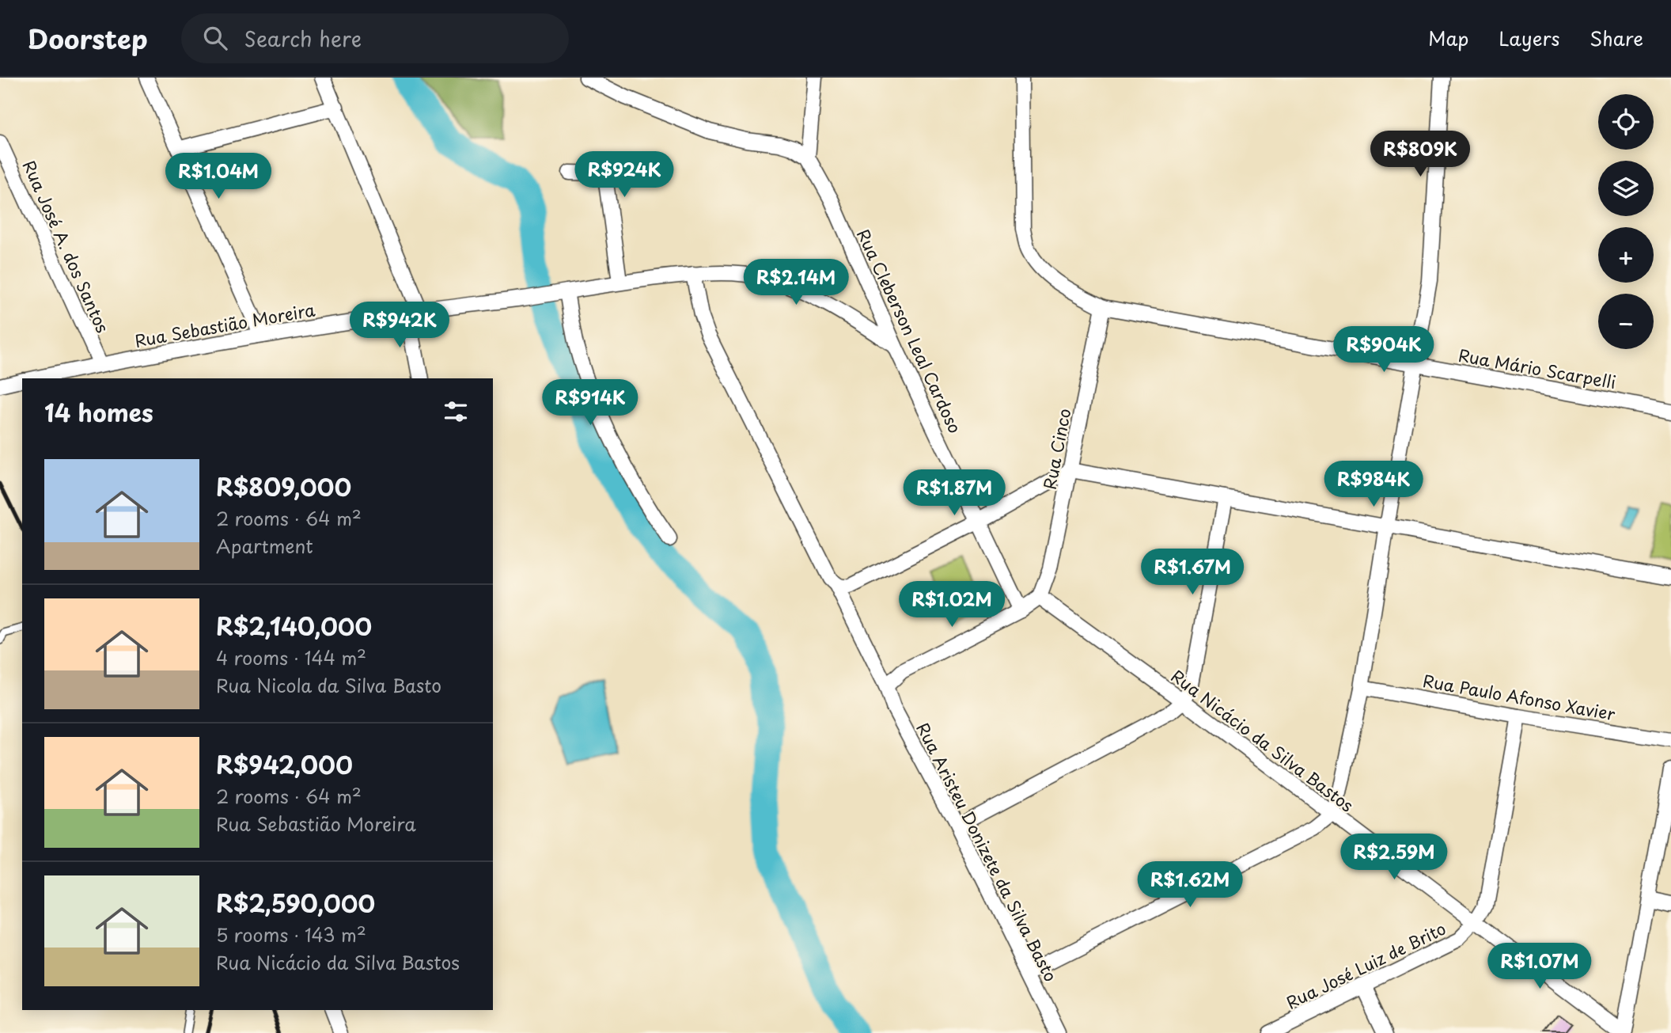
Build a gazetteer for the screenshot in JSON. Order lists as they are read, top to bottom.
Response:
{
  "streets": {
    "street": [
      "Rua José A. dos Santos",
      "Rua Sebastião Moreira",
      "Rua Cleberson Leal Cardoso",
      "Rua Mário Scarpelli",
      "Rua Cinco",
      "Rua Paulo Afonso Xavier",
      "Rua Nicácio da Silva Bastos",
      "Rua Aristeu Donizete da Silva Basto",
      "Rua José Luiz de Brito"
    ]
  },
  "crossings": [
    ["Rua José A. dos Santos", "Rua Sebastião Moreira"],
    ["Rua Sebastião Moreira", "Rua Cleberson Leal Cardoso"],
    ["Rua Sebastião Moreira", "Rua Aristeu Donizete da Silva Basto"],
    ["Rua Mário Scarpelli", "Rua Cinco"],
    ["Rua Cinco", "Rua Nicácio da Silva Bastos"],
    ["Rua Nicácio da Silva Bastos", "Rua José Luiz de Brito"]
  ],
  "page": {
    "header": "Doorstep",
    "search": "Search here",
    "nav": ["Map", "Layers", "Share"],
    "map_buttons": ["+", "−"],
    "price": [
      "R$809K",
      "R$924K",
      "R$1.04M",
      "R$2.14M",
      "R$942K",
      "R$904K",
      "R$914K",
      "R$984K",
      "R$1.87M",
      "R$1.67M",
      "R$1.02M",
      "R$2.59M",
      "R$1.62M",
      "R$1.07M"
    ],
    "heading": "14 homes",
    "list": [
      {
        "name": "R$809,000",
        "note": "2 rooms · 64 m² · Apartment"
      },
      {
        "name": "R$2,140,000",
        "note": "4 rooms · 144 m² · Rua Nicola da Silva Basto"
      },
      {
        "name": "R$942,000",
        "note": "2 rooms · 64 m² · Rua Sebastião Moreira"
      },
      {
        "name": "R$2,590,000",
        "note": "5 rooms · 143 m² · Rua Nicácio da Silva Bastos"
      }
    ]
  }
}
